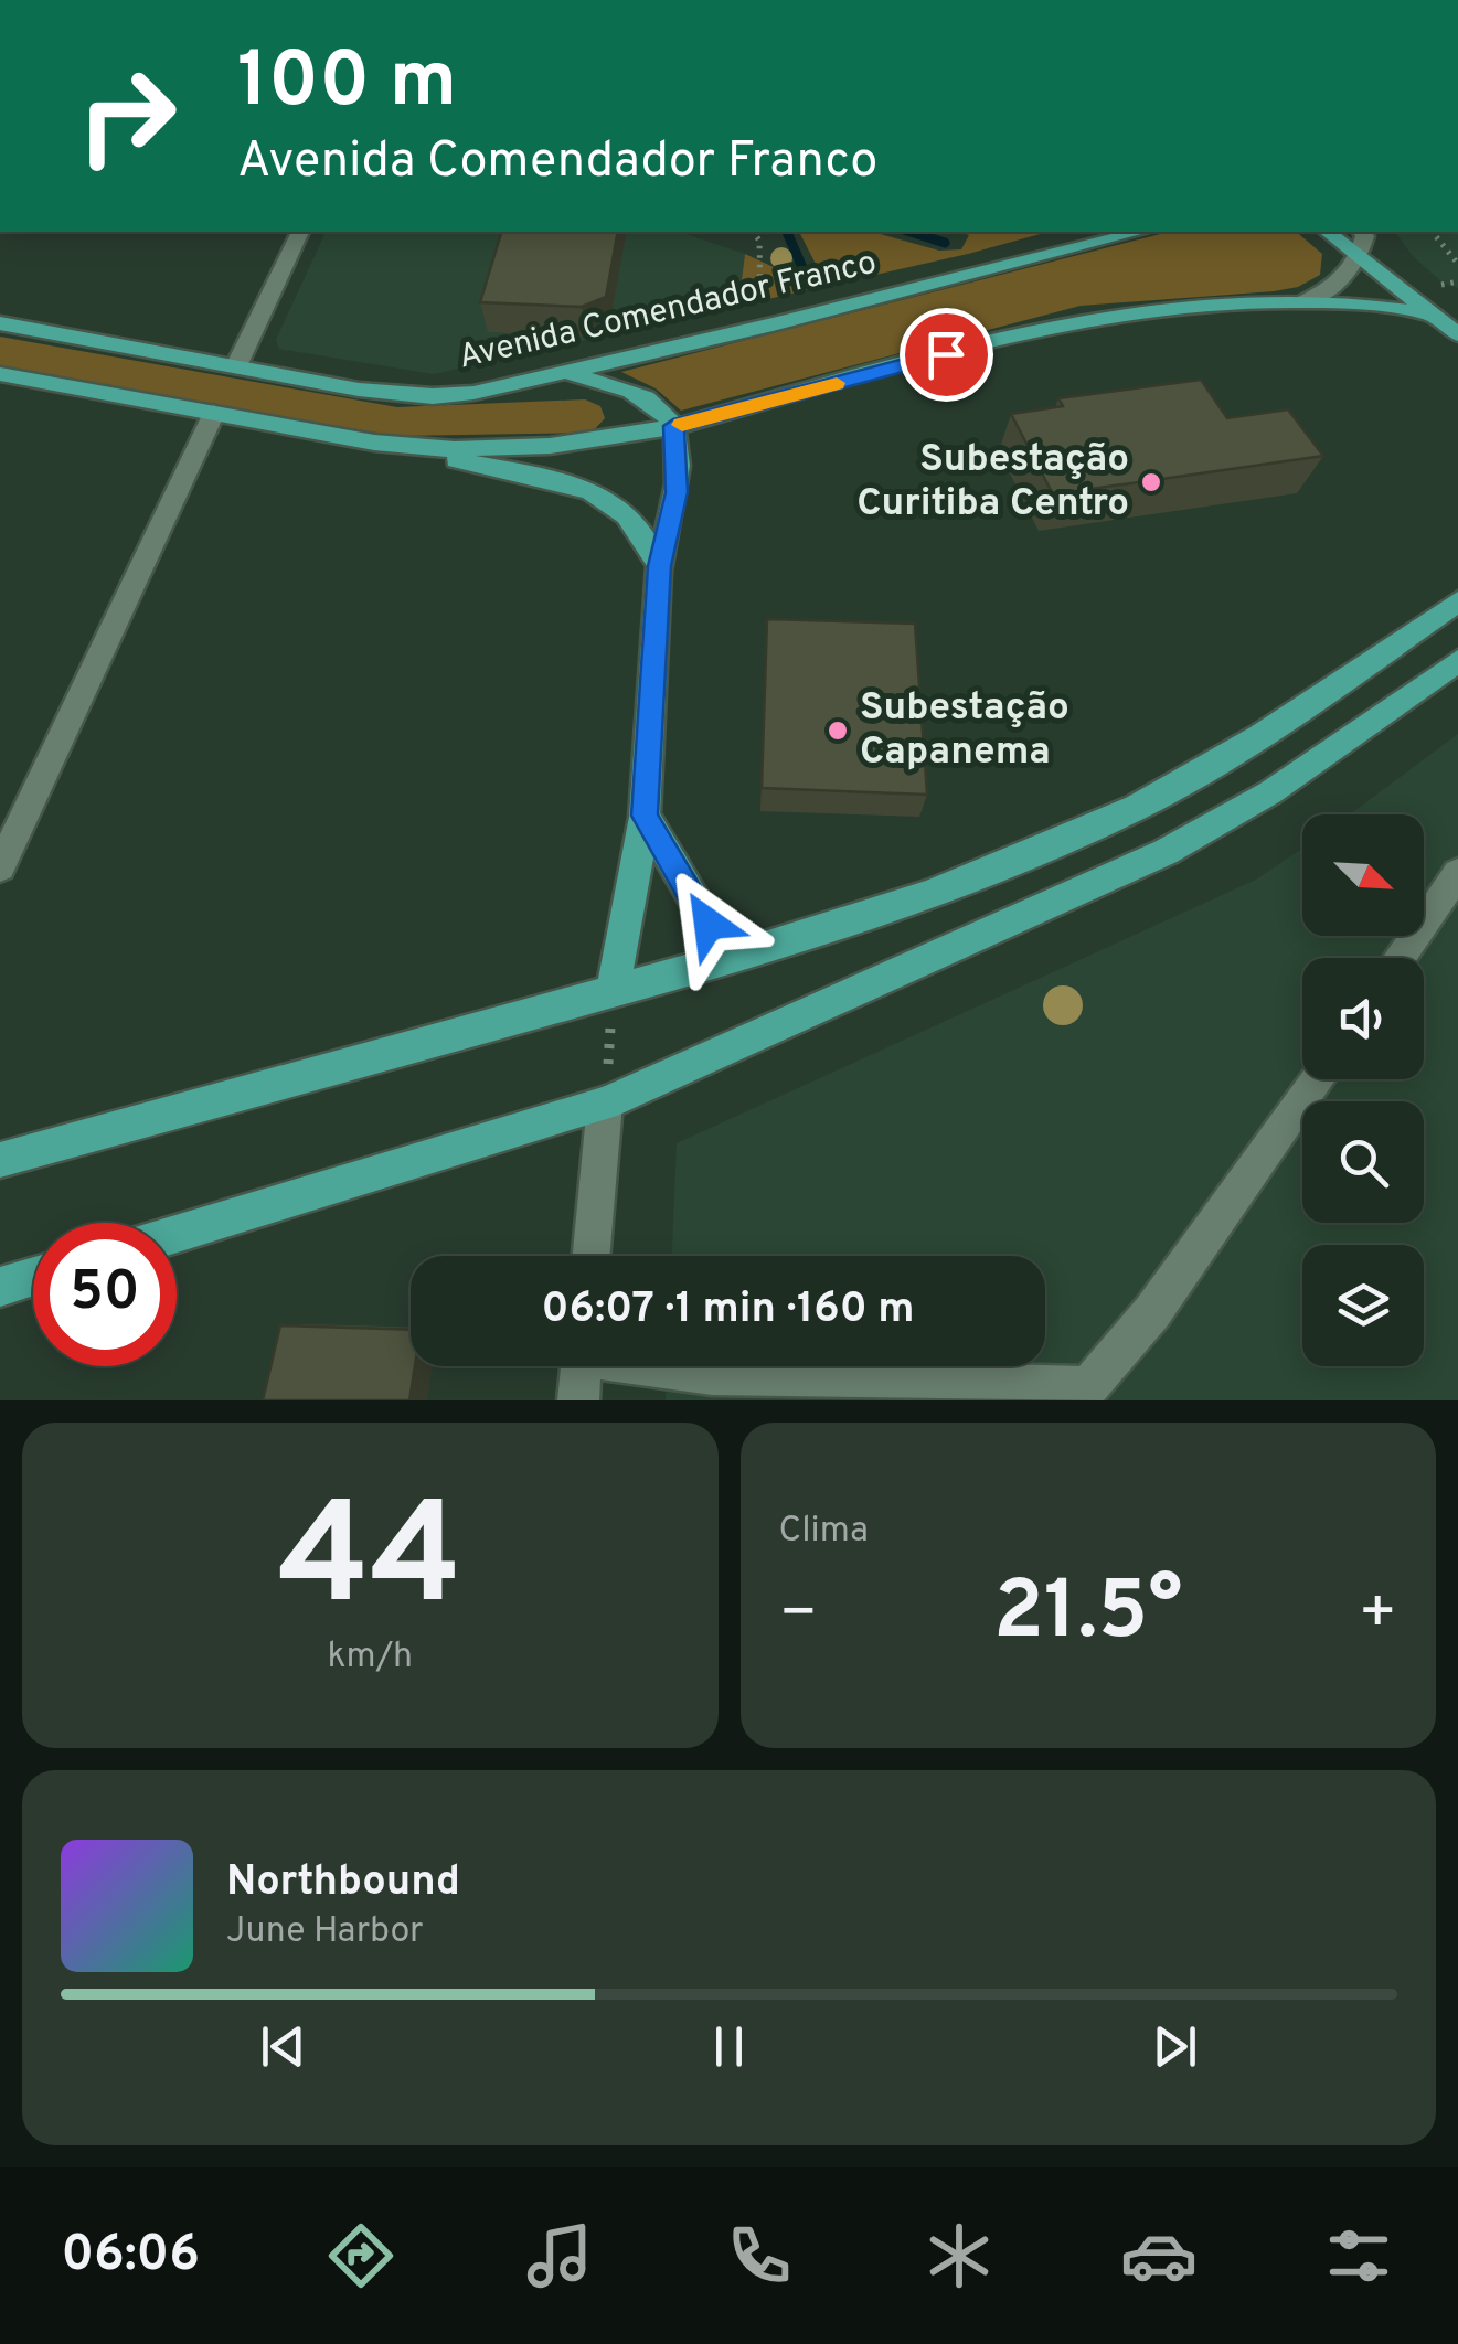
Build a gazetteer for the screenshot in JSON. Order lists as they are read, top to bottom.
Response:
{
  "streets": {
    "main road": ["Avenida Comendador Franco"]
  },
  "places": ["Subestação Curitiba Centro", "Subestação Capanema"],
  "north": "bottom right",
  "page": {
    "turn": ["100 m", "Avenida Comendador Franco"],
    "limit": "50",
    "trip": "06:07 · 1 min · 160 m",
    "tile": [
      ["44", "km/h"],
      "Clima"
    ],
    "heat": ["−", "21.5°", "+"],
    "song": ["Northbound", "June Harbor"],
    "tabs": "06:06"
  }
}
